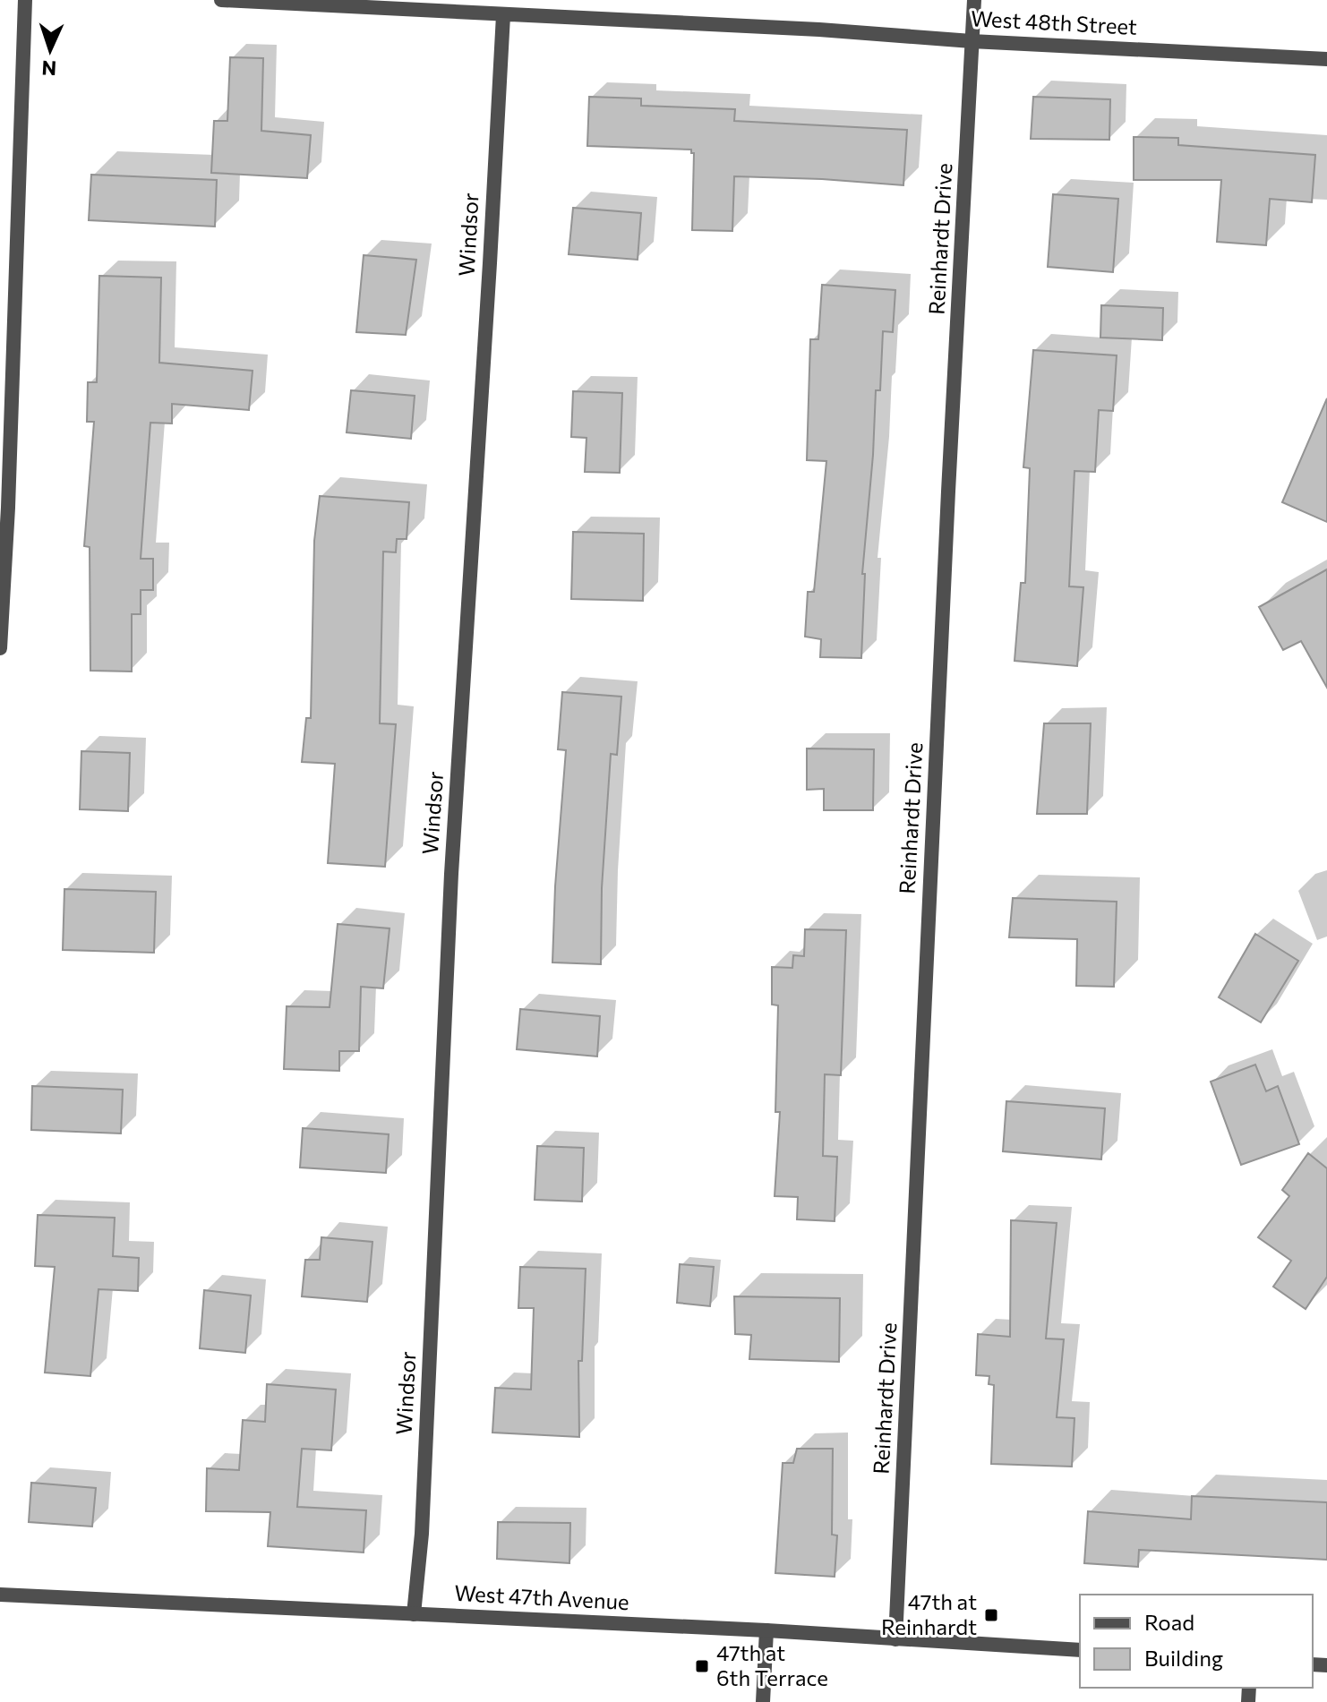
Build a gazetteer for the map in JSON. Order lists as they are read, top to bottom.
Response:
{
  "streets": {
    "street": [
      "West 48th Street",
      "Windsor",
      "Reinhardt Drive",
      "West 47th Avenue"
    ]
  },
  "crossings": [
    ["West 48th Street", "Windsor"],
    ["West 48th Street", "Reinhardt Drive"],
    ["Windsor", "West 47th Avenue"],
    ["Reinhardt Drive", "West 47th Avenue"]
  ],
  "places": {
    "transit": ["47th at Reinhardt", "47th at 6th Terrace"]
  },
  "legend": ["Road", "Building"],
  "north": "bottom"
}
